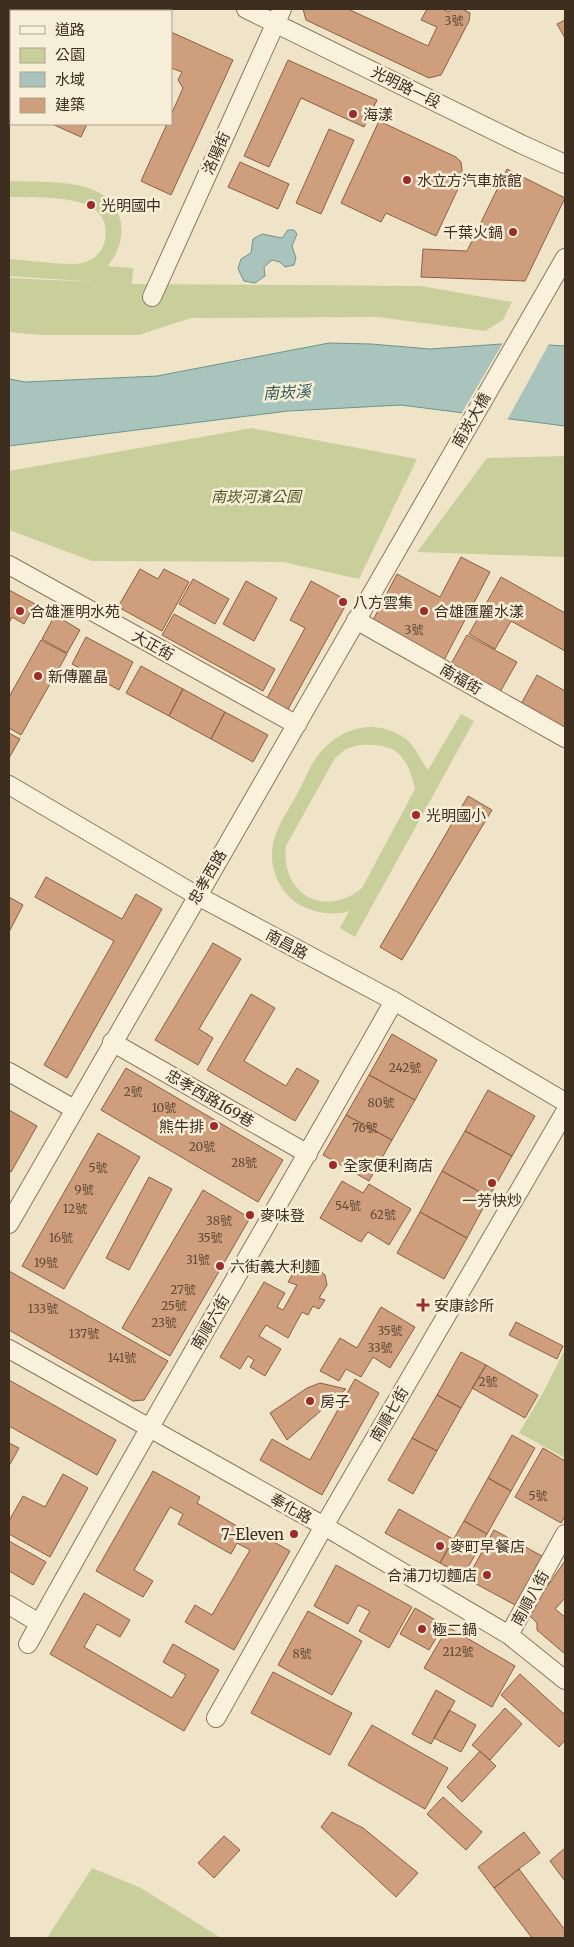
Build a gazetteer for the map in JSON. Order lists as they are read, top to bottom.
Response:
{
  "streets": {
    "street": [
      "光明路一段",
      "洛陽街",
      "南崁大橋",
      "大正街",
      "南福街",
      "忠孝西路",
      "南昌路",
      "忠孝西路169巷",
      "南順六街",
      "南順七街",
      "奉化路",
      "南順八街"
    ]
  },
  "crossings": [
    ["光明路一段", "洛陽街"],
    ["南崁大橋", "忠孝西路"],
    ["大正街", "忠孝西路"],
    ["南福街", "忠孝西路"],
    ["忠孝西路", "南昌路"],
    ["忠孝西路", "忠孝西路169巷"],
    ["南昌路", "南順六街"],
    ["忠孝西路169巷", "南順六街"],
    ["南順六街", "奉化路"],
    ["南順七街", "奉化路"],
    ["奉化路", "南順八街"]
  ],
  "water": ["南崁溪"],
  "parks": ["南崁河濱公園"],
  "places": {
    "other": [
      "海漾",
      "水立方汽車旅館",
      "光明國中",
      "千葉火鍋",
      "八方雲集",
      "合雄滙明水苑",
      "合雄匯麗水漾",
      "新傳麗晶",
      "光明國小",
      "熊牛排",
      "全家便利商店",
      "一芳快炒",
      "麥味登",
      "六街義大利麵",
      "房子",
      "7-Eleven",
      "麥町早餐店",
      "合浦刀切麵店",
      "極二鍋"
    ],
    "health": ["安康診所"]
  },
  "house_numbers": [
    "3號",
    "3號",
    "242號",
    "2號",
    "80號",
    "10號",
    "76號",
    "20號",
    "28號",
    "5號",
    "9號",
    "54號",
    "12號",
    "62號",
    "38號",
    "16號",
    "35號",
    "31號",
    "19號",
    "27號",
    "25號",
    "133號",
    "23號",
    "35號",
    "137號",
    "33號",
    "141號",
    "2號",
    "5號",
    "212號",
    "8號"
  ],
  "legend": [
    "道路",
    "公園",
    "水域",
    "建築"
  ]
}
